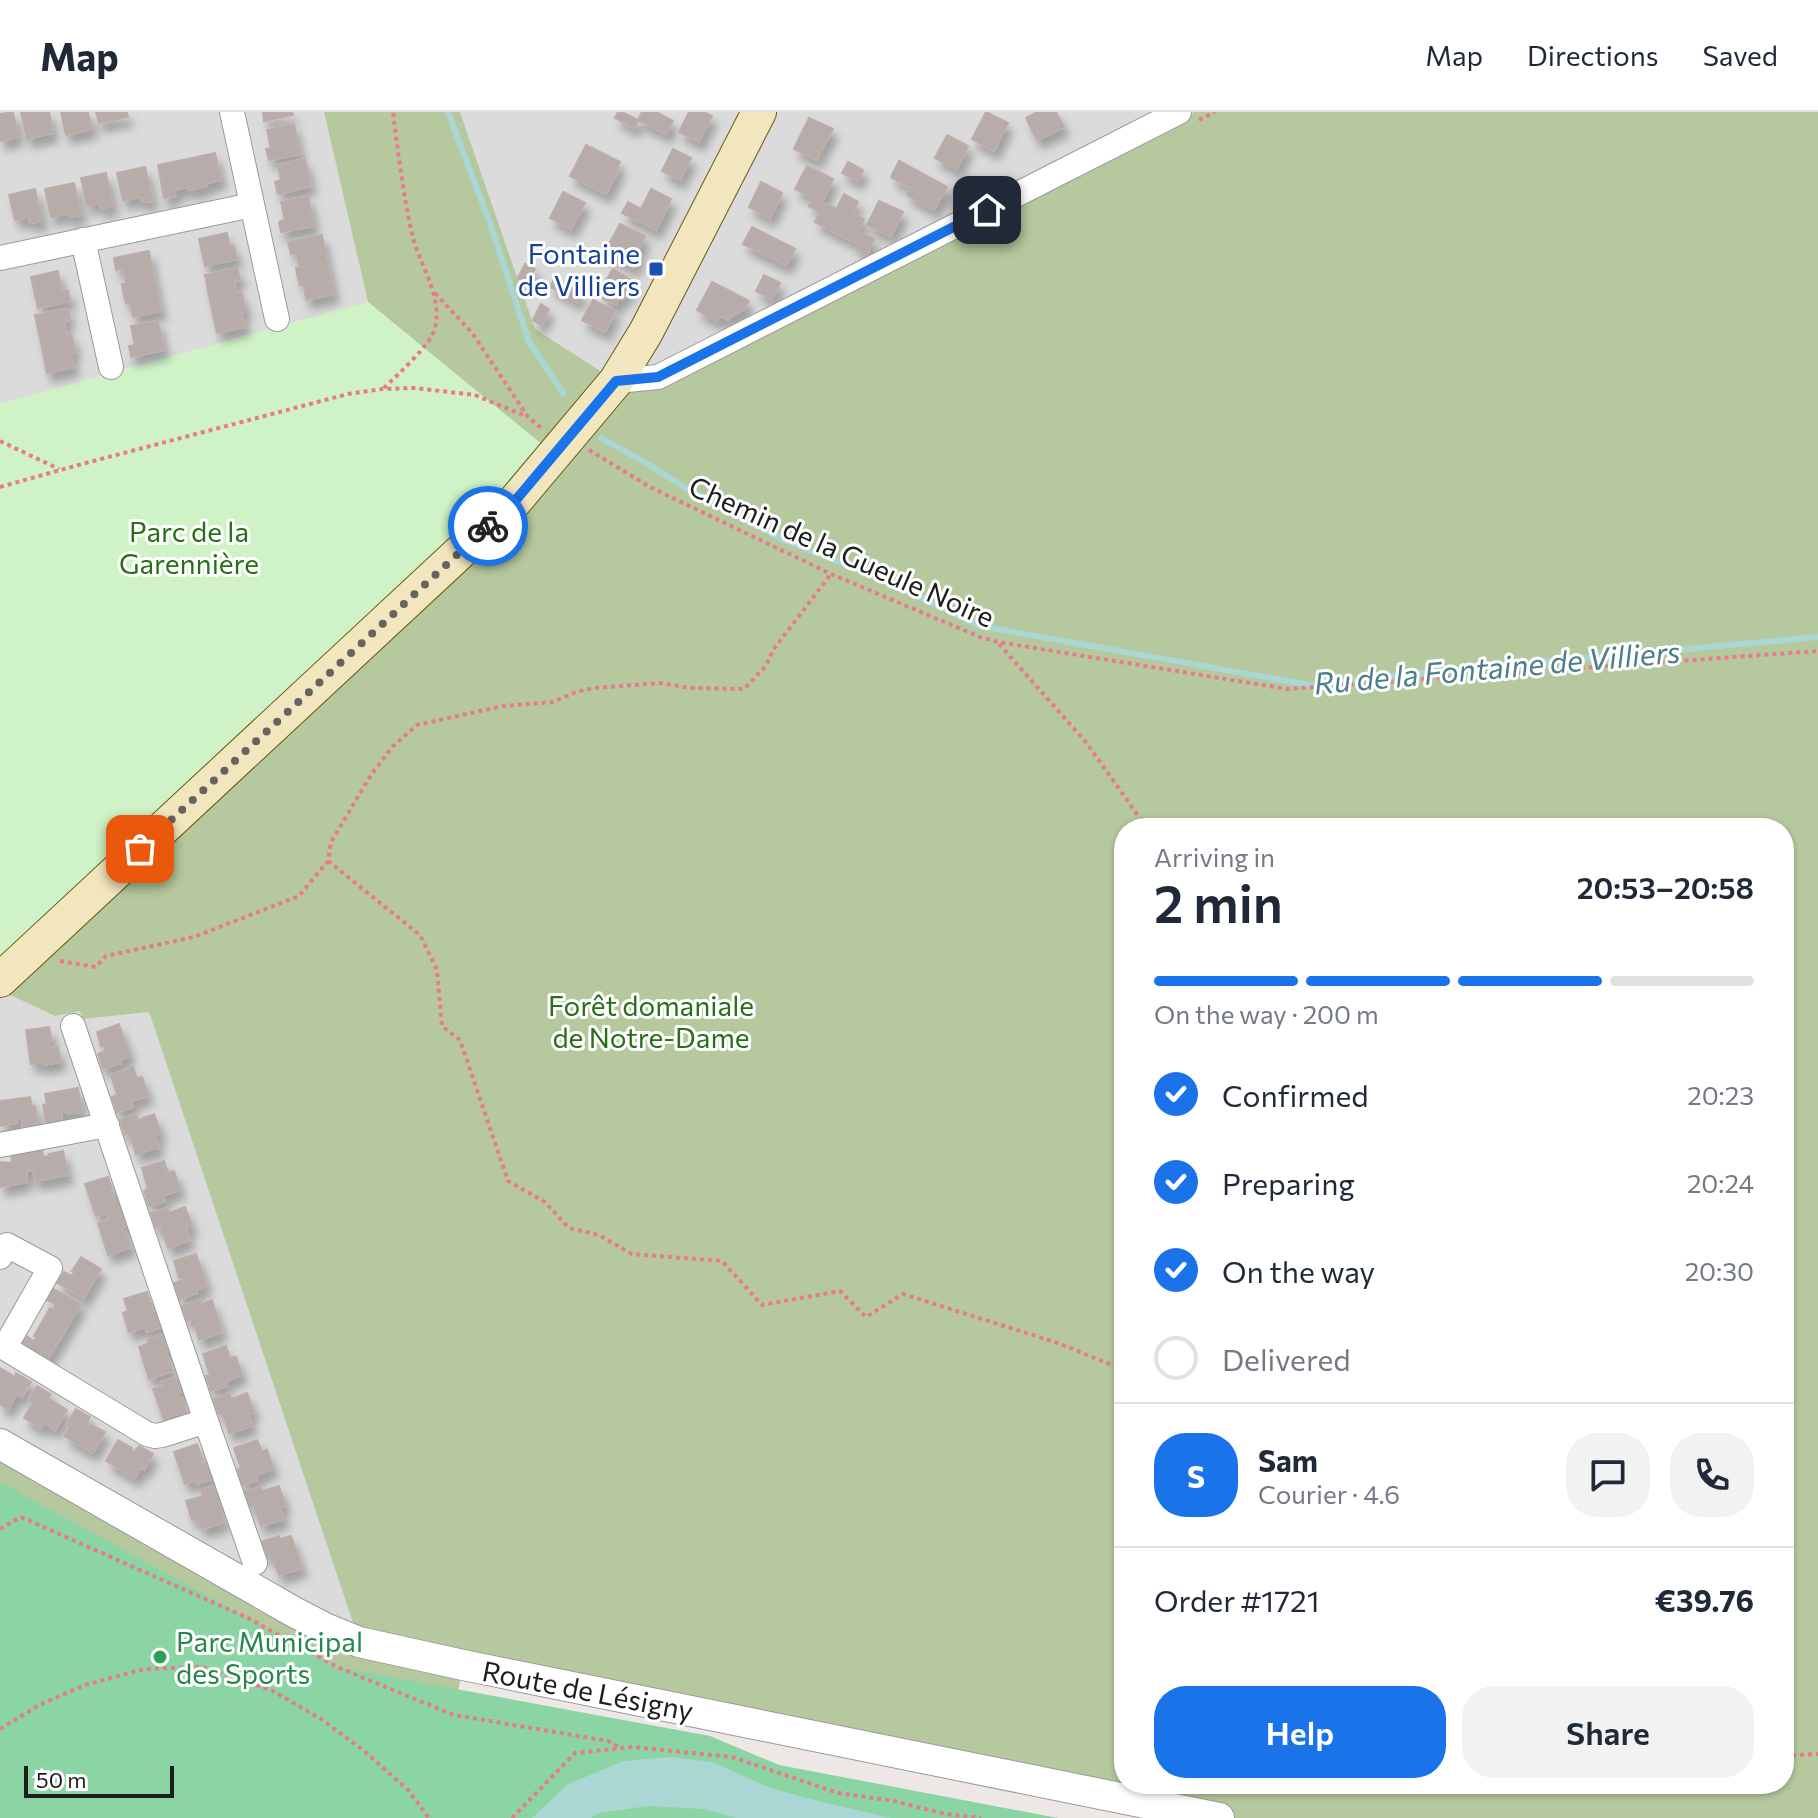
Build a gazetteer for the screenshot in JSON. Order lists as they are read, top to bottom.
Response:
{
  "streets": {
    "street": ["Route de Lésigny"],
    "path": ["Chemin de la Gueule Noire"]
  },
  "water": ["Ru de la Fontaine de Villiers"],
  "parks": ["Parc de la Garennière", "Forêt domaniale de Notre-Dame"],
  "places": {
    "transit": ["Fontaine de Villiers"],
    "other": ["Parc Municipal des Sports"]
  },
  "scale_bar": "50 m",
  "page": {
    "header": "Map",
    "nav": ["Map", "Directions", "Saved"],
    "heading": ["2 min", "Arriving in", "20:53–20:58"],
    "panel": [
      "Sam",
      "Courier · 4.6",
      "Order #1721",
      "€39.76"
    ],
    "bar": "On the way · 200 m",
    "list": [
      ["Confirmed", "20:23"],
      ["Preparing", "20:24"],
      ["On the way", "20:30"],
      "Delivered"
    ],
    "round": "S",
    "buttons": ["Help", "Share"],
    "scale": "50 m"
  }
}
